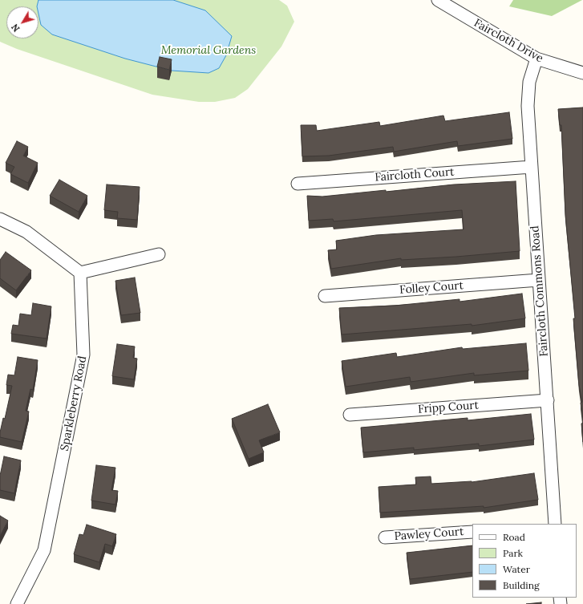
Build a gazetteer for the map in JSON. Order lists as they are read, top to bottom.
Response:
{
  "streets": {
    "street": [
      "Faircloth Drive",
      "Faircloth Court",
      "Folley Court",
      "Faircloth Commons Road",
      "Sparkleberry Road",
      "Fripp Court",
      "Pawley Court"
    ]
  },
  "crossings": [
    ["Faircloth Drive", "Faircloth Commons Road"],
    ["Faircloth Court", "Faircloth Commons Road"],
    ["Folley Court", "Faircloth Commons Road"],
    ["Faircloth Commons Road", "Fripp Court"]
  ],
  "parks": ["Memorial Gardens"],
  "legend": [
    "Road",
    "Park",
    "Water",
    "Building"
  ],
  "north": "bottom left"
}
